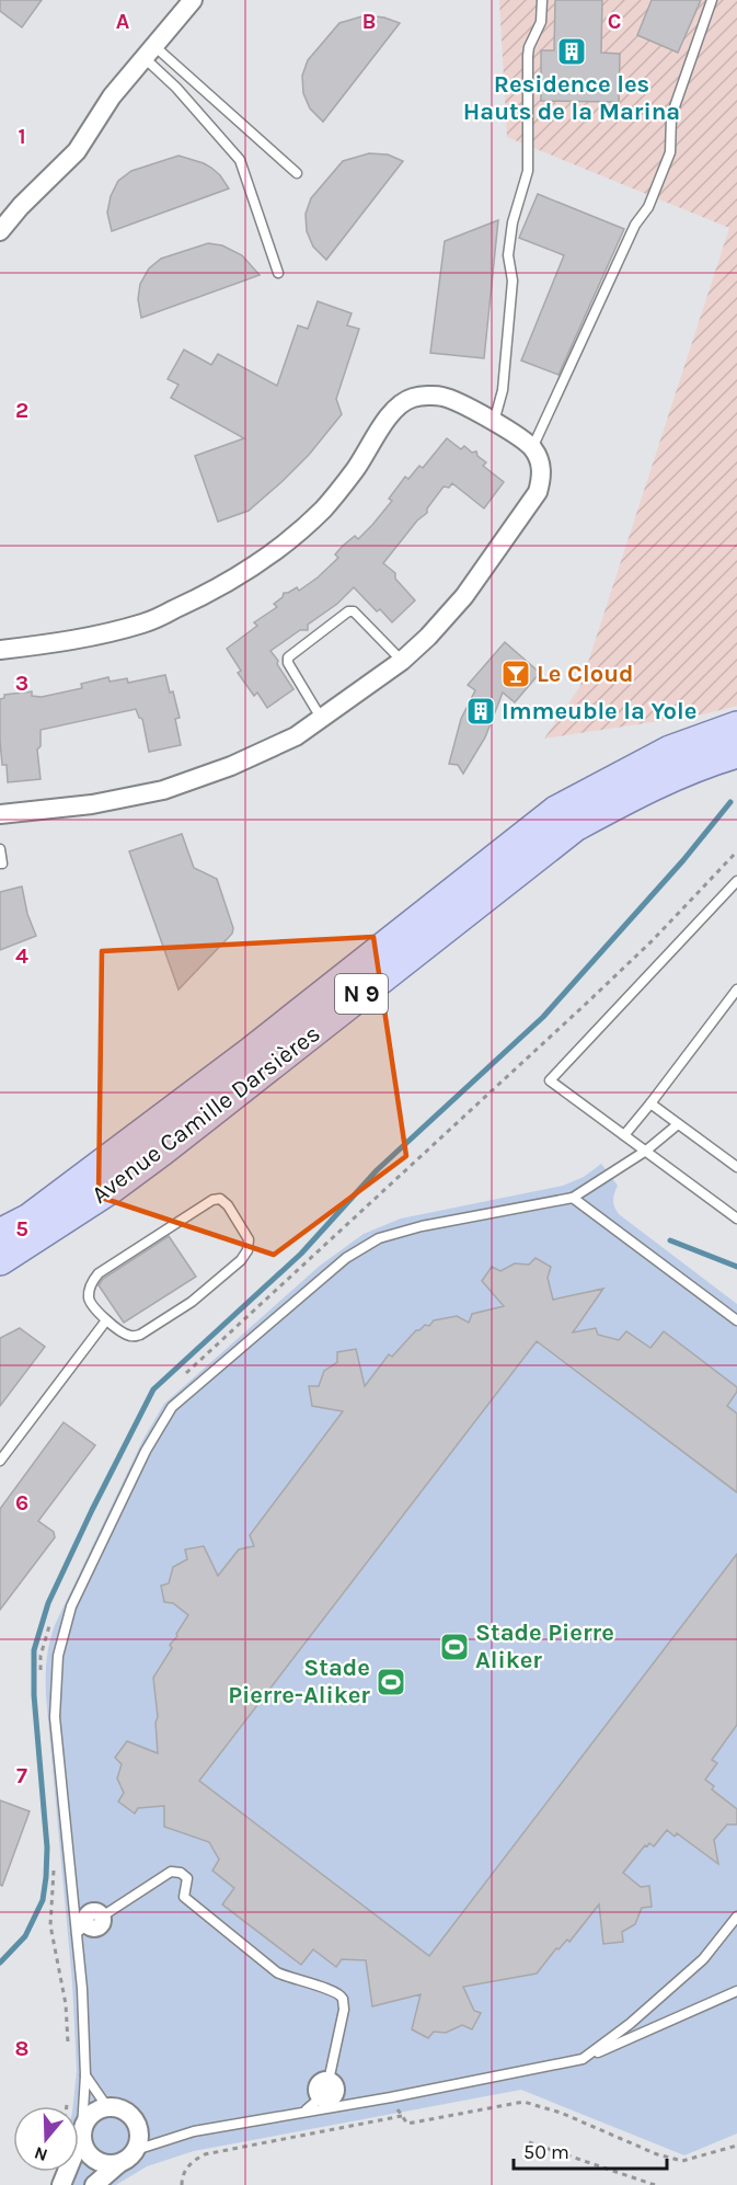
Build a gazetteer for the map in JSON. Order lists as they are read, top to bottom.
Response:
{
  "streets": {
    "main road": ["N 9", "Avenue Camille Darsières"]
  },
  "places": {
    "building": ["Residence les Hauts de la Marina", "Immeuble la Yole"],
    "bar": ["Le Cloud"],
    "sports": ["Stade Pierre Aliker", "Stade Pierre-Aliker"]
  },
  "scale_bar": "50 m",
  "north": "bottom",
  "grid": {
    "columns": ["A", "B", "C"],
    "rows": [
      "1",
      "2",
      "3",
      "4",
      "5",
      "6",
      "7",
      "8"
    ]
  }
}
